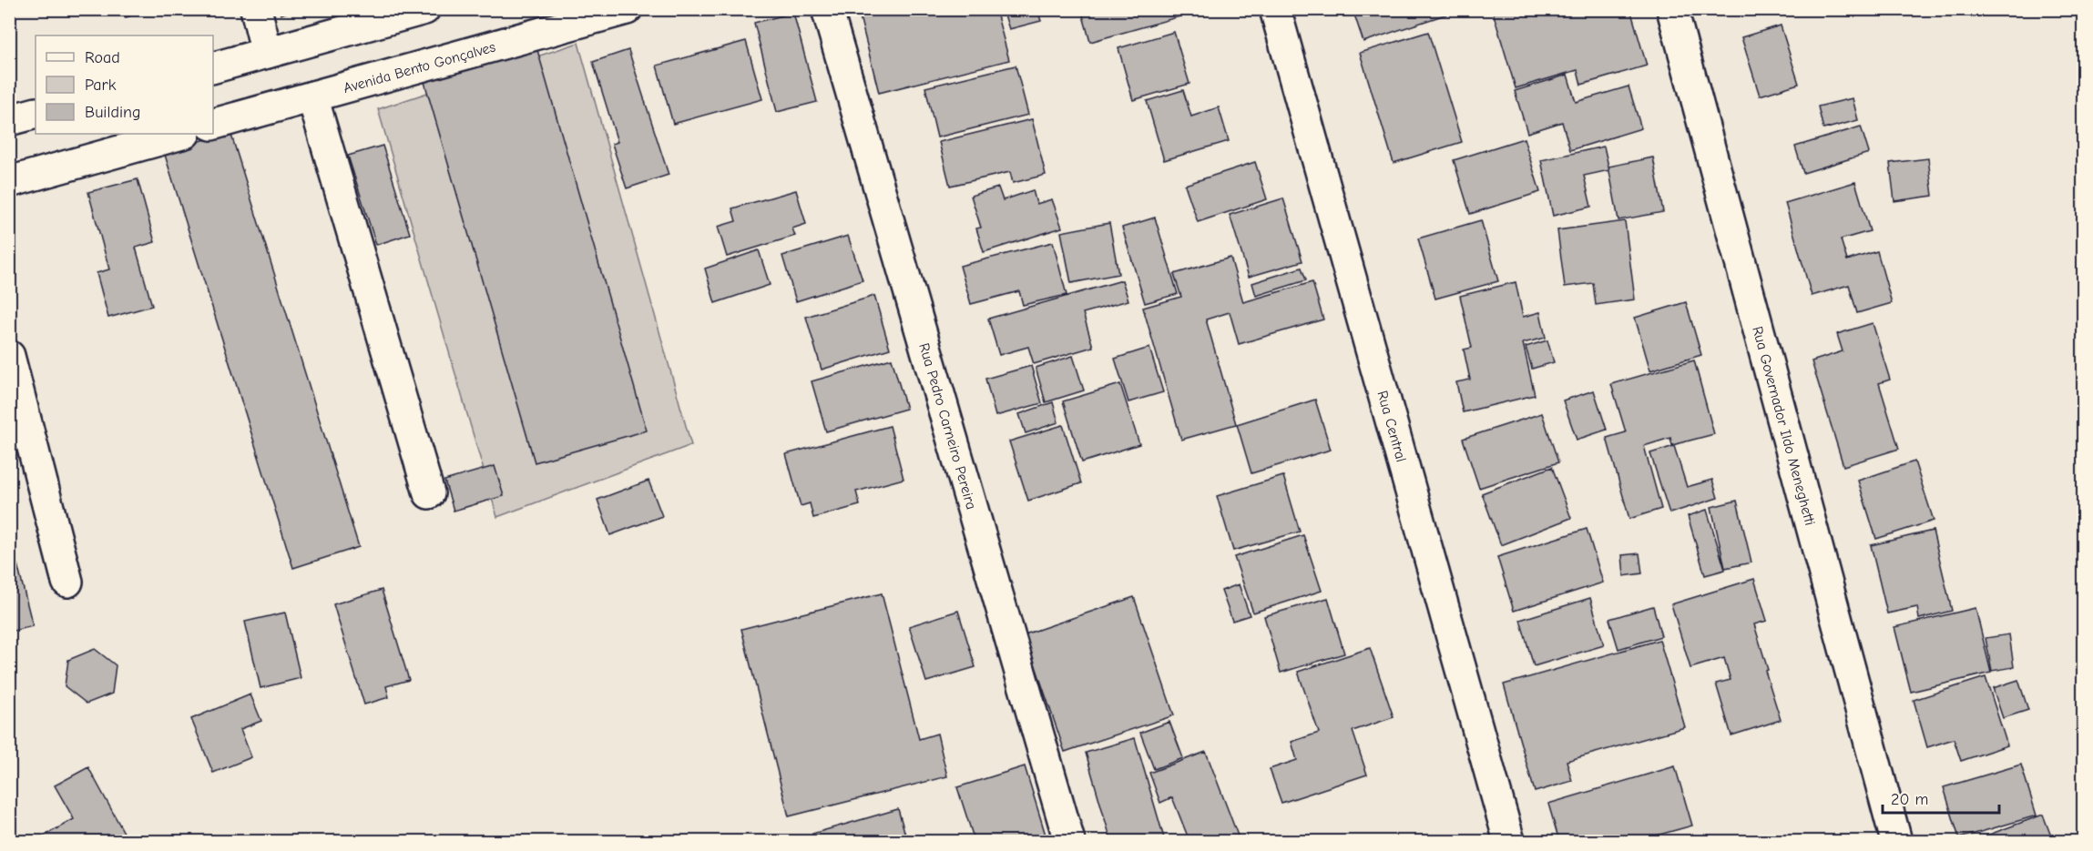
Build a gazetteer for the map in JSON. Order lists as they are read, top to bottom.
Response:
{
  "streets": {
    "street": [
      "Avenida Bento Gonçalves",
      "Rua Central",
      "Rua Pedro Carneiro Pereira",
      "Rua Governador Ildo Meneghetti"
    ]
  },
  "legend": ["Road", "Park", "Building"],
  "scale_bar": "20 m"
}
